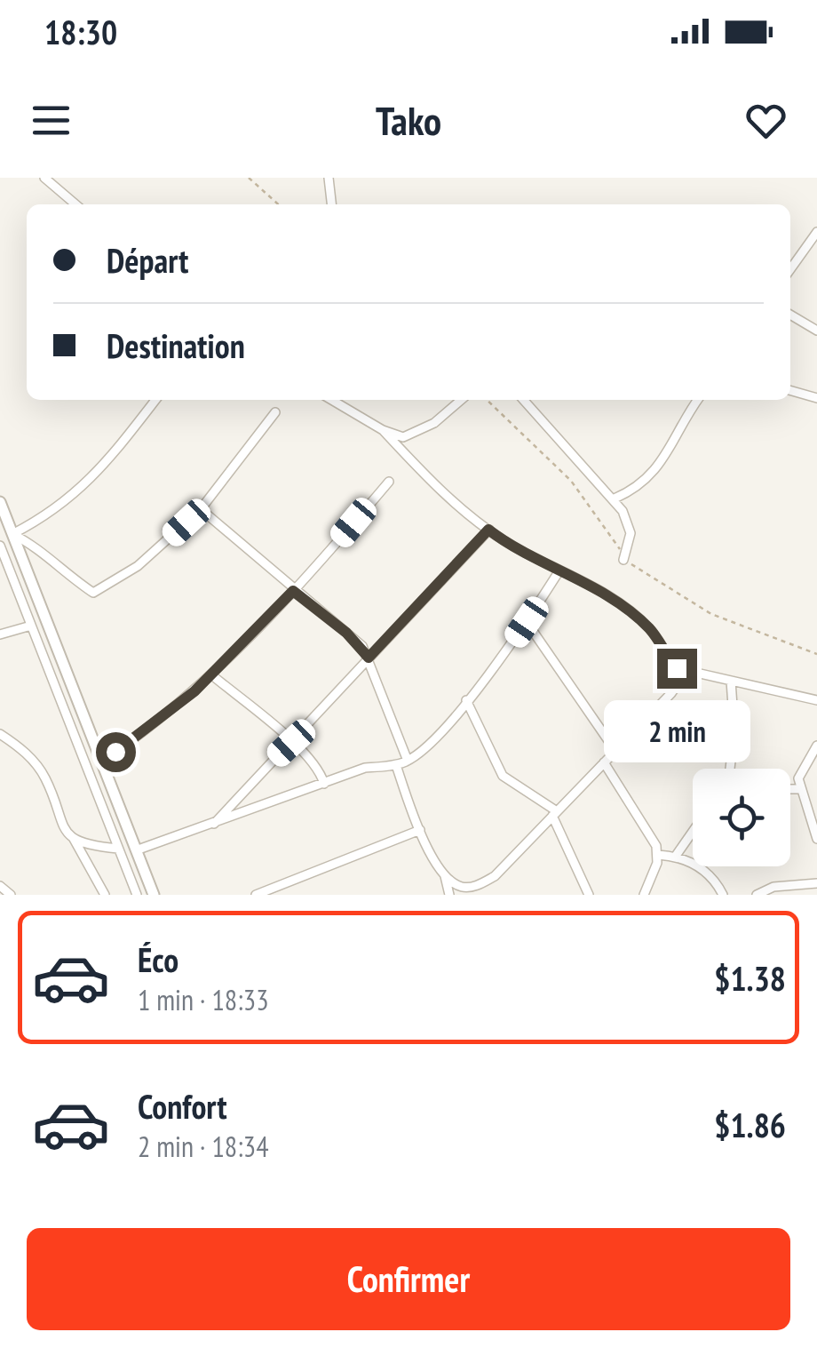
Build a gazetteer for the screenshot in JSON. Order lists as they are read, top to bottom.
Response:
{
  "page": {
    "status": "18:30",
    "header": "Tako",
    "banner": ["Départ", "Destination"],
    "bubble": "2 min",
    "list": [
      {
        "name": "Éco",
        "note": "1 min · 18:33",
        "value": "$1.38"
      },
      {
        "name": "Confort",
        "note": "2 min · 18:34",
        "value": "$1.86"
      }
    ],
    "buttons": "Confirmer"
  }
}
